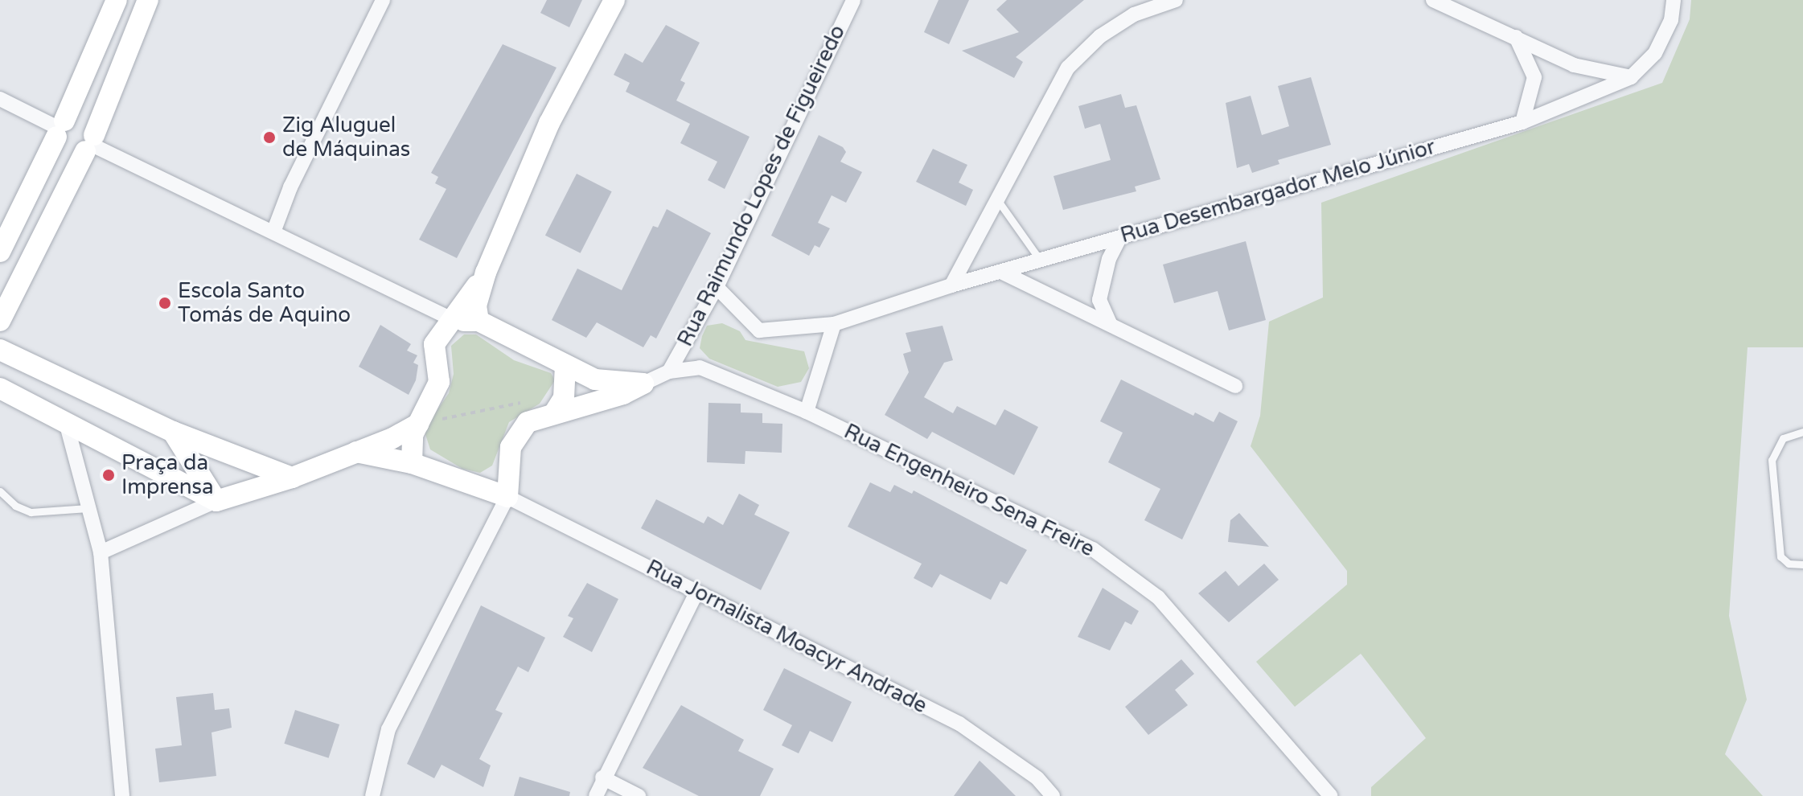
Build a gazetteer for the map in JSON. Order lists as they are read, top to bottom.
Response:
{
  "streets": {
    "street": [
      "Rua Raimundo Lopes de Figueiredo",
      "Rua Desembargador Melo Júnior",
      "Rua Engenheiro Sena Freire",
      "Rua Jornalista Moacyr Andrade"
    ]
  },
  "crossings": [
    ["Rua Raimundo Lopes de Figueiredo", "Rua Desembargador Melo Júnior"],
    ["Rua Raimundo Lopes de Figueiredo", "Rua Engenheiro Sena Freire"]
  ],
  "places": ["Zig Aluguel de Máquinas", "Escola Santo Tomás de Aquino", "Praça da Imprensa"]
}
